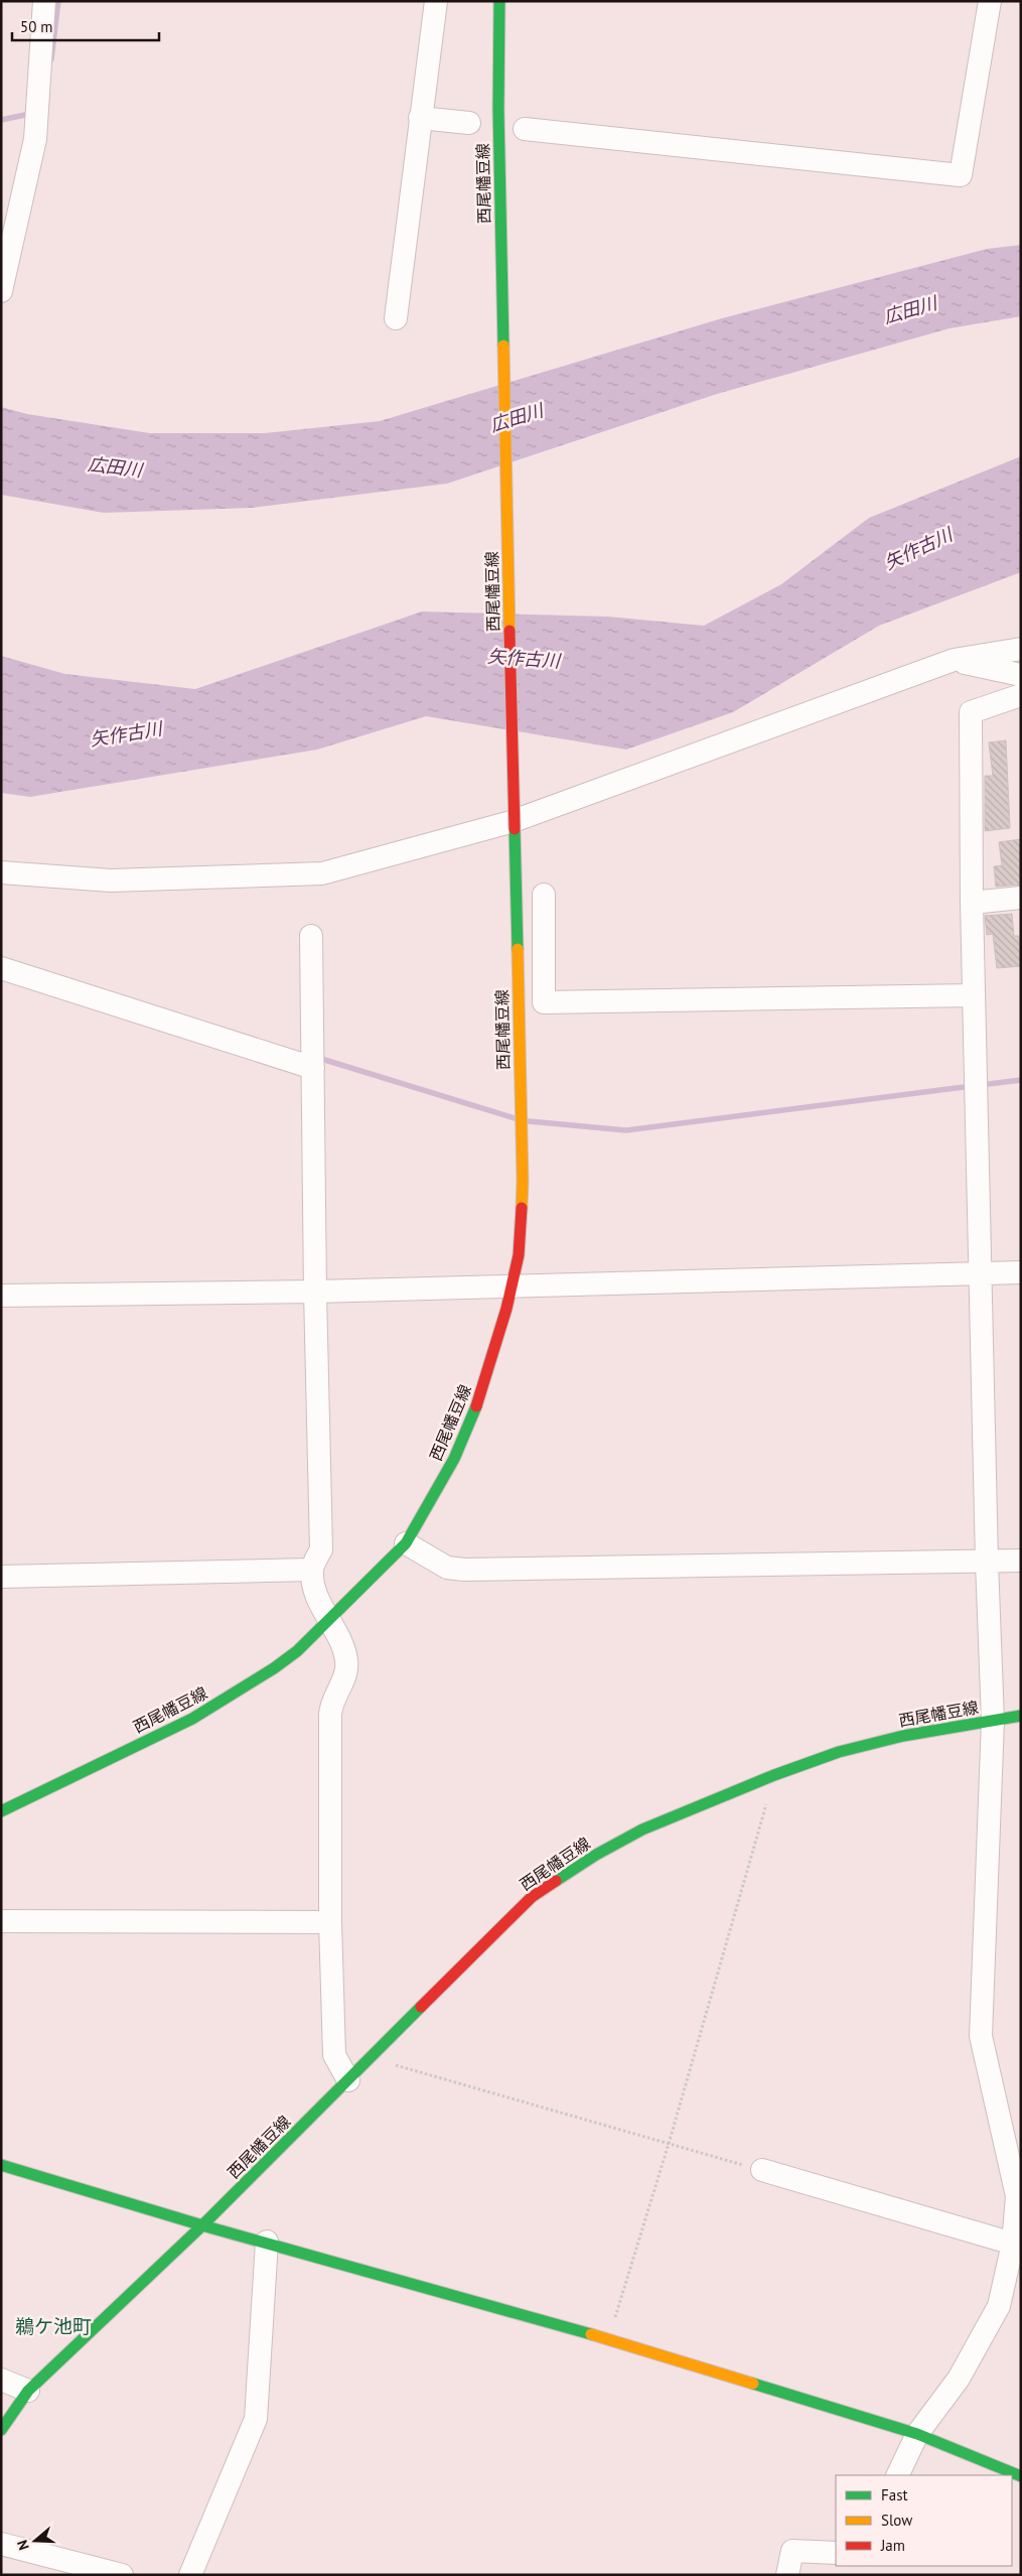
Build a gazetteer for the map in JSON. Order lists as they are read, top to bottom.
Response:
{
  "streets": {
    "main road": ["西尾幡豆線"]
  },
  "districts": ["鵜ケ池町"],
  "water": ["広田川", "矢作古川"],
  "legend": ["Fast", "Slow", "Jam"],
  "scale_bar": "50 m",
  "north": "left"
}
